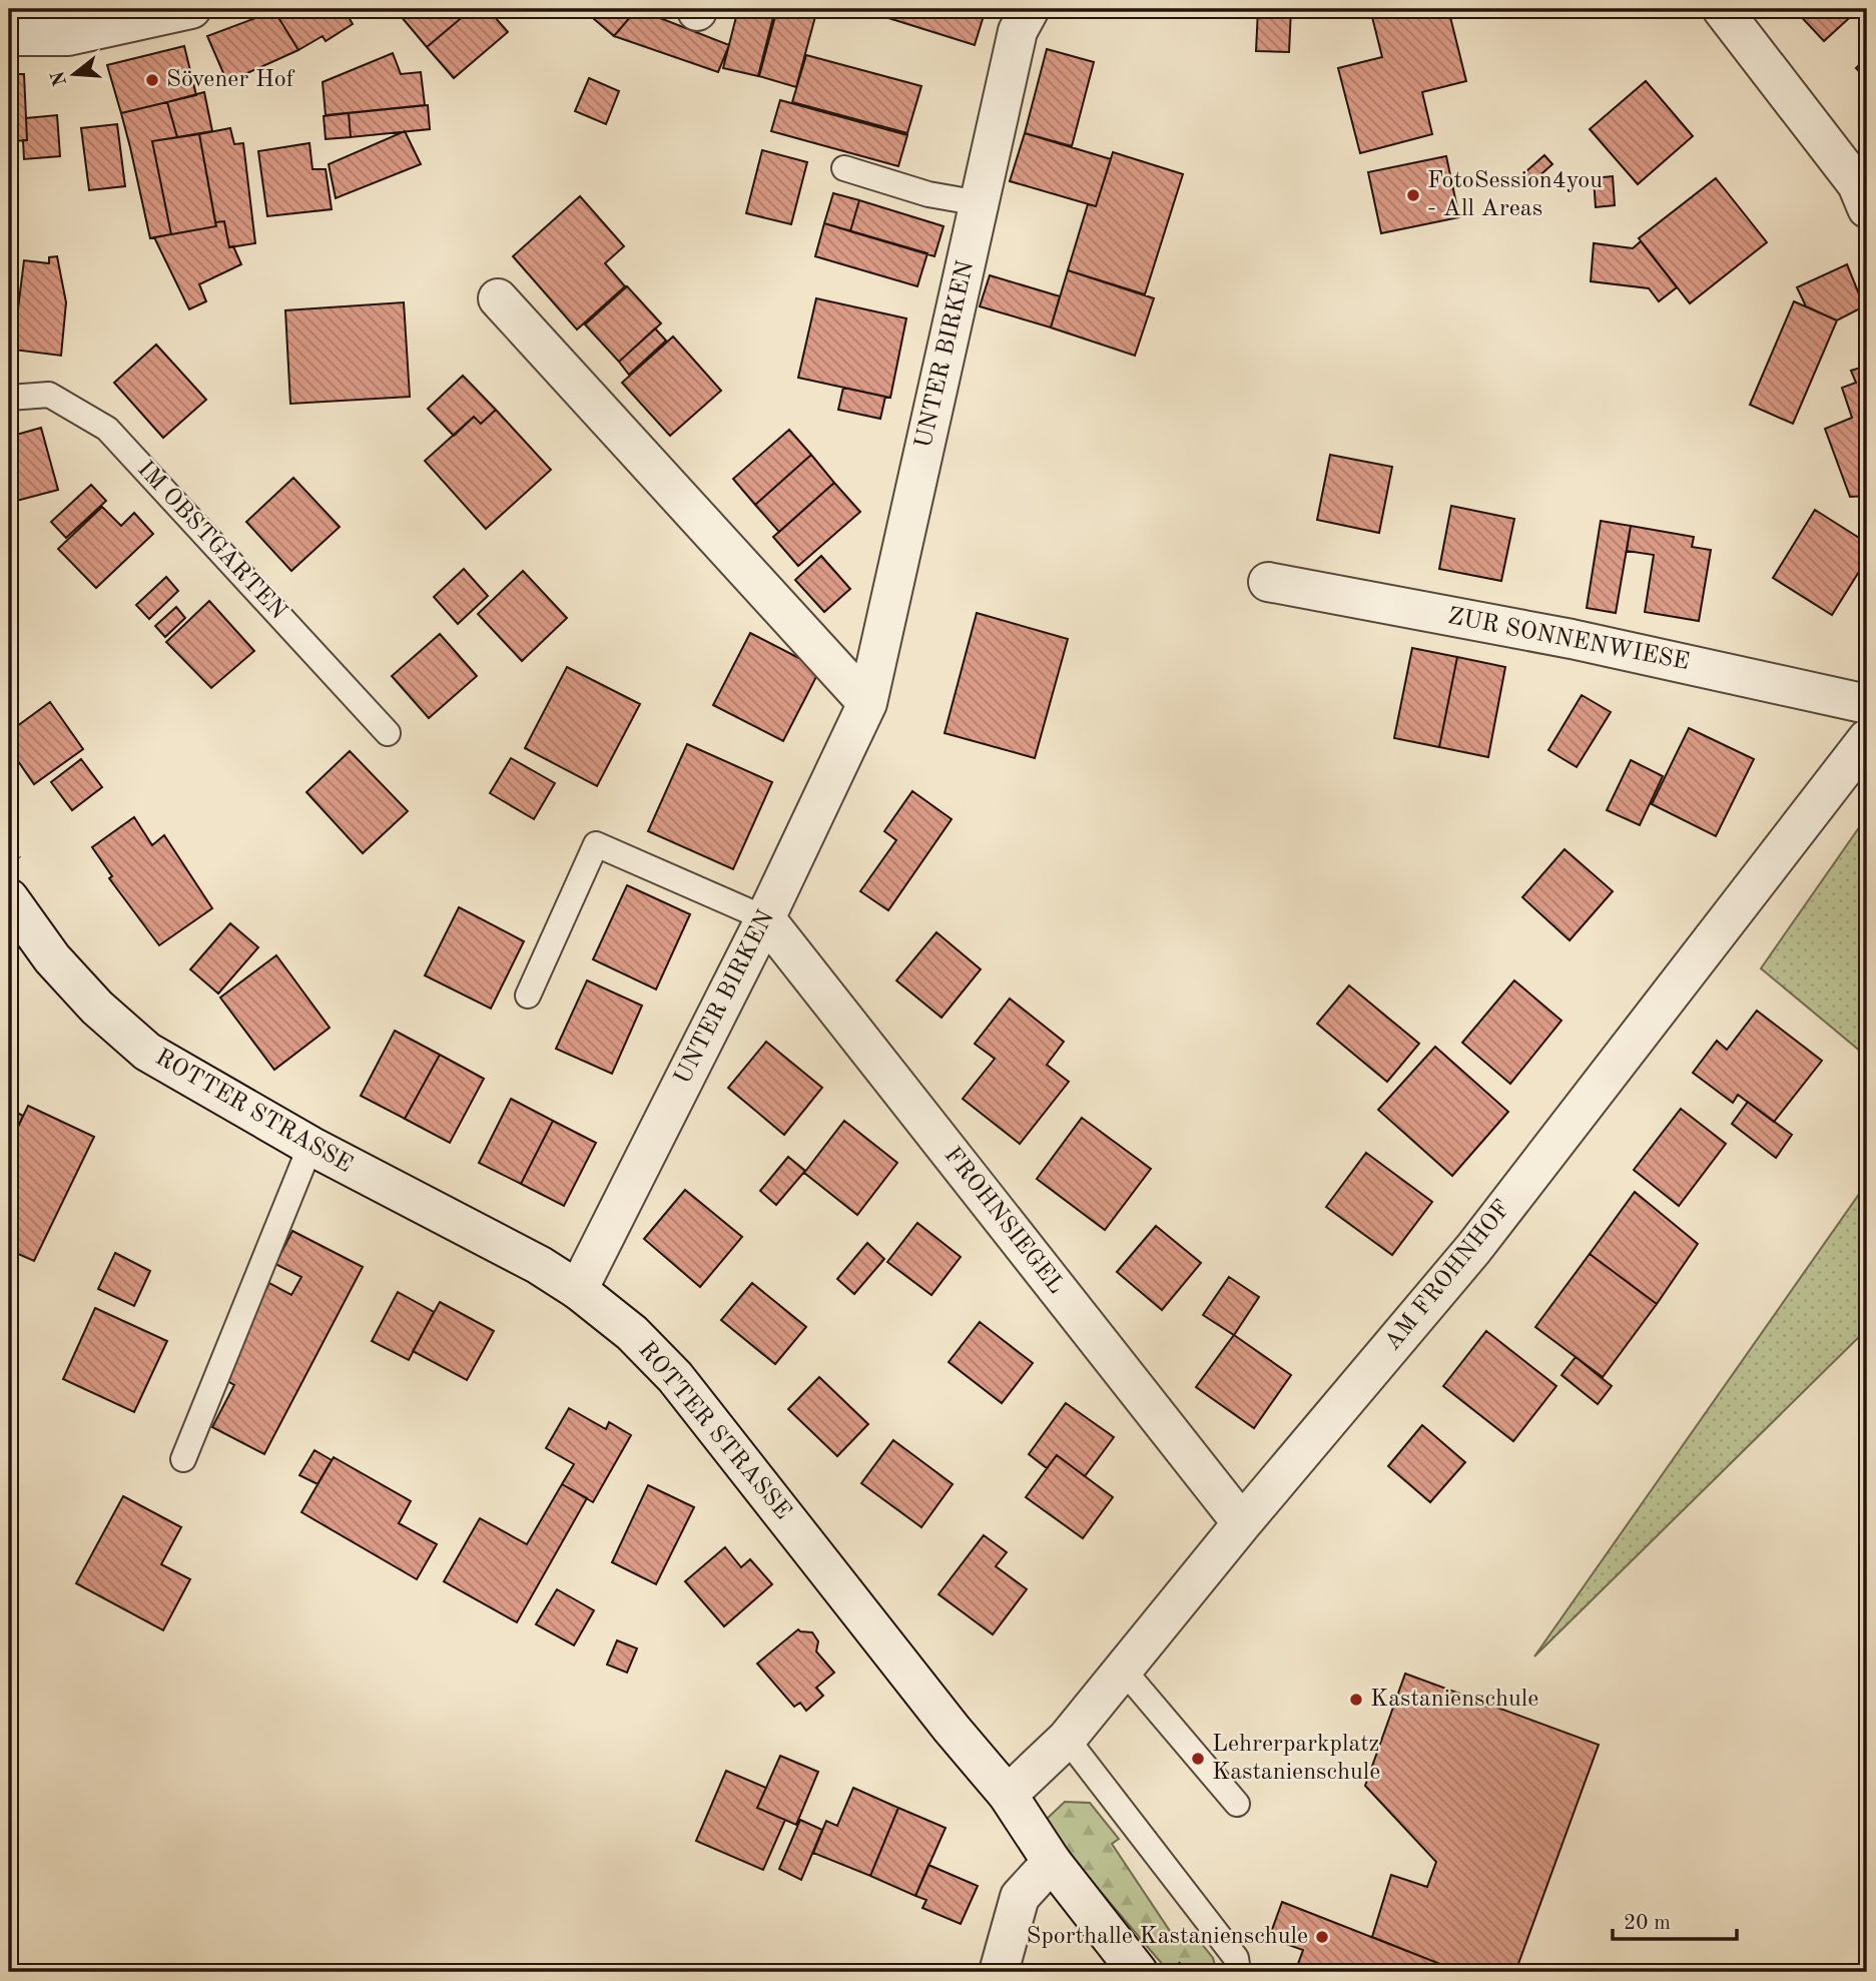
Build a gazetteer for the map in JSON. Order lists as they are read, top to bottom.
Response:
{
  "streets": {
    "street": [
      "UNTER BIRKEN",
      "ZUR SONNENWIESE",
      "ROTTER STRASSE",
      "FROHNSIEGEL",
      "AM FROHNHOF"
    ],
    "lane": ["IM OBSTGARTEN"]
  },
  "crossings": [
    ["UNTER BIRKEN", "ROTTER STRASSE"],
    ["UNTER BIRKEN", "FROHNSIEGEL"],
    ["ROTTER STRASSE", "AM FROHNHOF"],
    ["FROHNSIEGEL", "AM FROHNHOF"]
  ],
  "places": [
    "Sövener Hof",
    "FotoSession4you - All Areas",
    "Kastanienschule",
    "Lehrerparkplatz Kastanienschule",
    "Sporthalle Kastanienschule"
  ],
  "scale_bar": "20 m",
  "north": "left"
}
